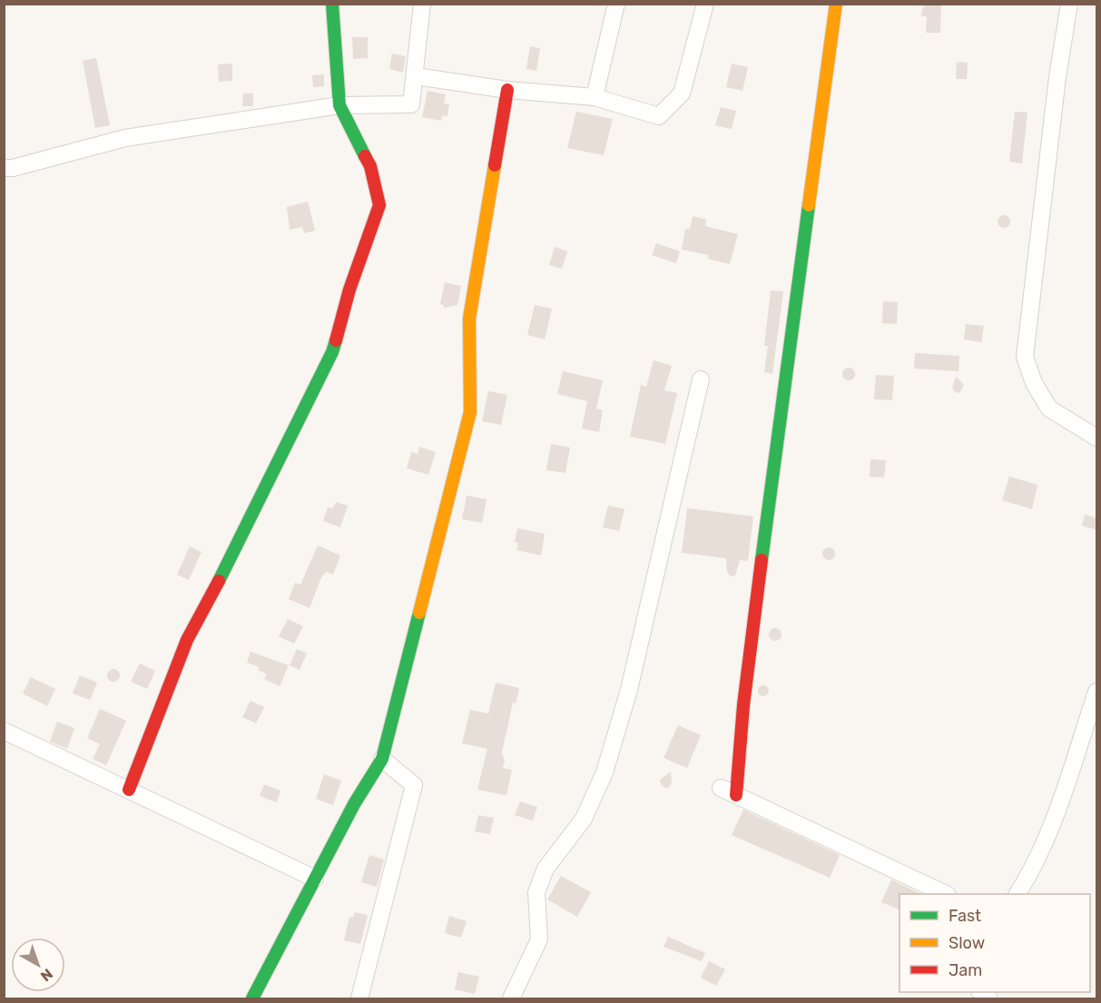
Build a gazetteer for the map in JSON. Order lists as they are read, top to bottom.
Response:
{
  "legend": ["Fast", "Slow", "Jam"],
  "north": "bottom right"
}
